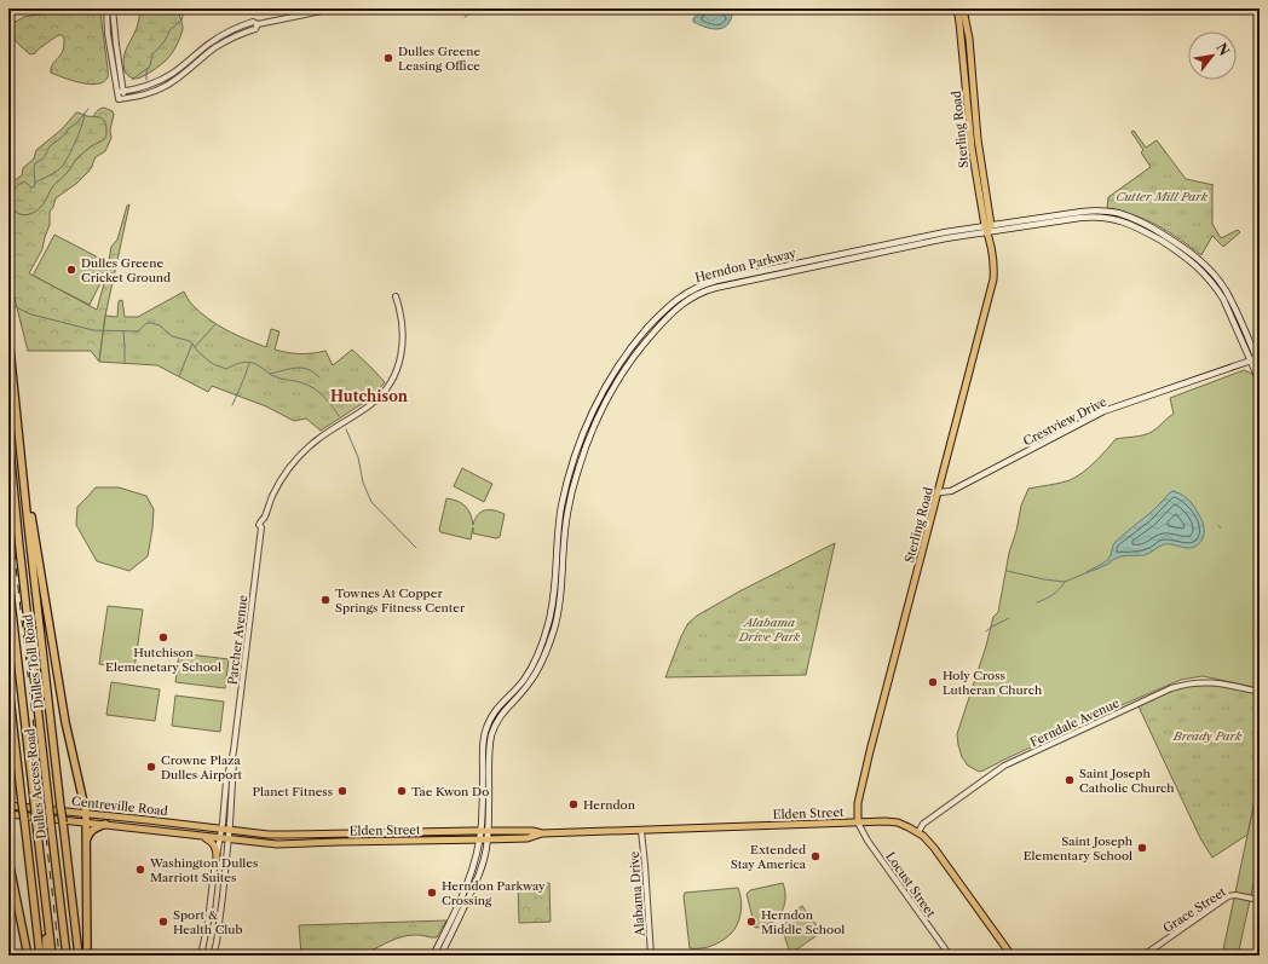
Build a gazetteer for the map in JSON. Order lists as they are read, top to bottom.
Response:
{
  "streets": {
    "highway": ["Dulles Toll Road", "Dulles Access Road"],
    "main road": [
      "Sterling Road",
      "Herndon Parkway",
      "Crestview Drive",
      "Centreville Road",
      "Elden Street"
    ],
    "street": [
      "Parcher Avenue",
      "Ferndale Avenue",
      "Locust Street",
      "Alabama Drive",
      "Grace Street"
    ]
  },
  "crossings": [
    ["Sterling Road", "Herndon Parkway"],
    ["Sterling Road", "Crestview Drive"],
    ["Sterling Road", "Elden Street"],
    ["Sterling Road", "Locust Street"],
    ["Herndon Parkway", "Crestview Drive"],
    ["Herndon Parkway", "Elden Street"],
    ["Parcher Avenue", "Centreville Road"],
    ["Parcher Avenue", "Elden Street"],
    ["Ferndale Avenue", "Elden Street"],
    ["Centreville Road", "Elden Street"],
    ["Elden Street", "Locust Street"],
    ["Elden Street", "Alabama Drive"]
  ],
  "districts": ["Hutchison"],
  "parks": ["Cutter Mill Park", "Alabama Drive Park", "Bready Park"],
  "places": [
    "Dulles Greene Leasing Office",
    "Dulles Greene Cricket Ground",
    "Townes At Copper Springs Fitness Center",
    "Hutchison Elemenetary School",
    "Holy Cross Lutheran Church",
    "Crowne Plaza Dulles Airport",
    "Saint Joseph Catholic Church",
    "Planet Fitness",
    "Tae Kwon Do",
    "Herndon",
    "Saint Joseph Elementary School",
    "Extended Stay America",
    "Washington Dulles Marriott Suites",
    "Herndon Parkway Crossing",
    "Sport & Health Club",
    "Herndon Middle School"
  ],
  "north": "top right"
}
